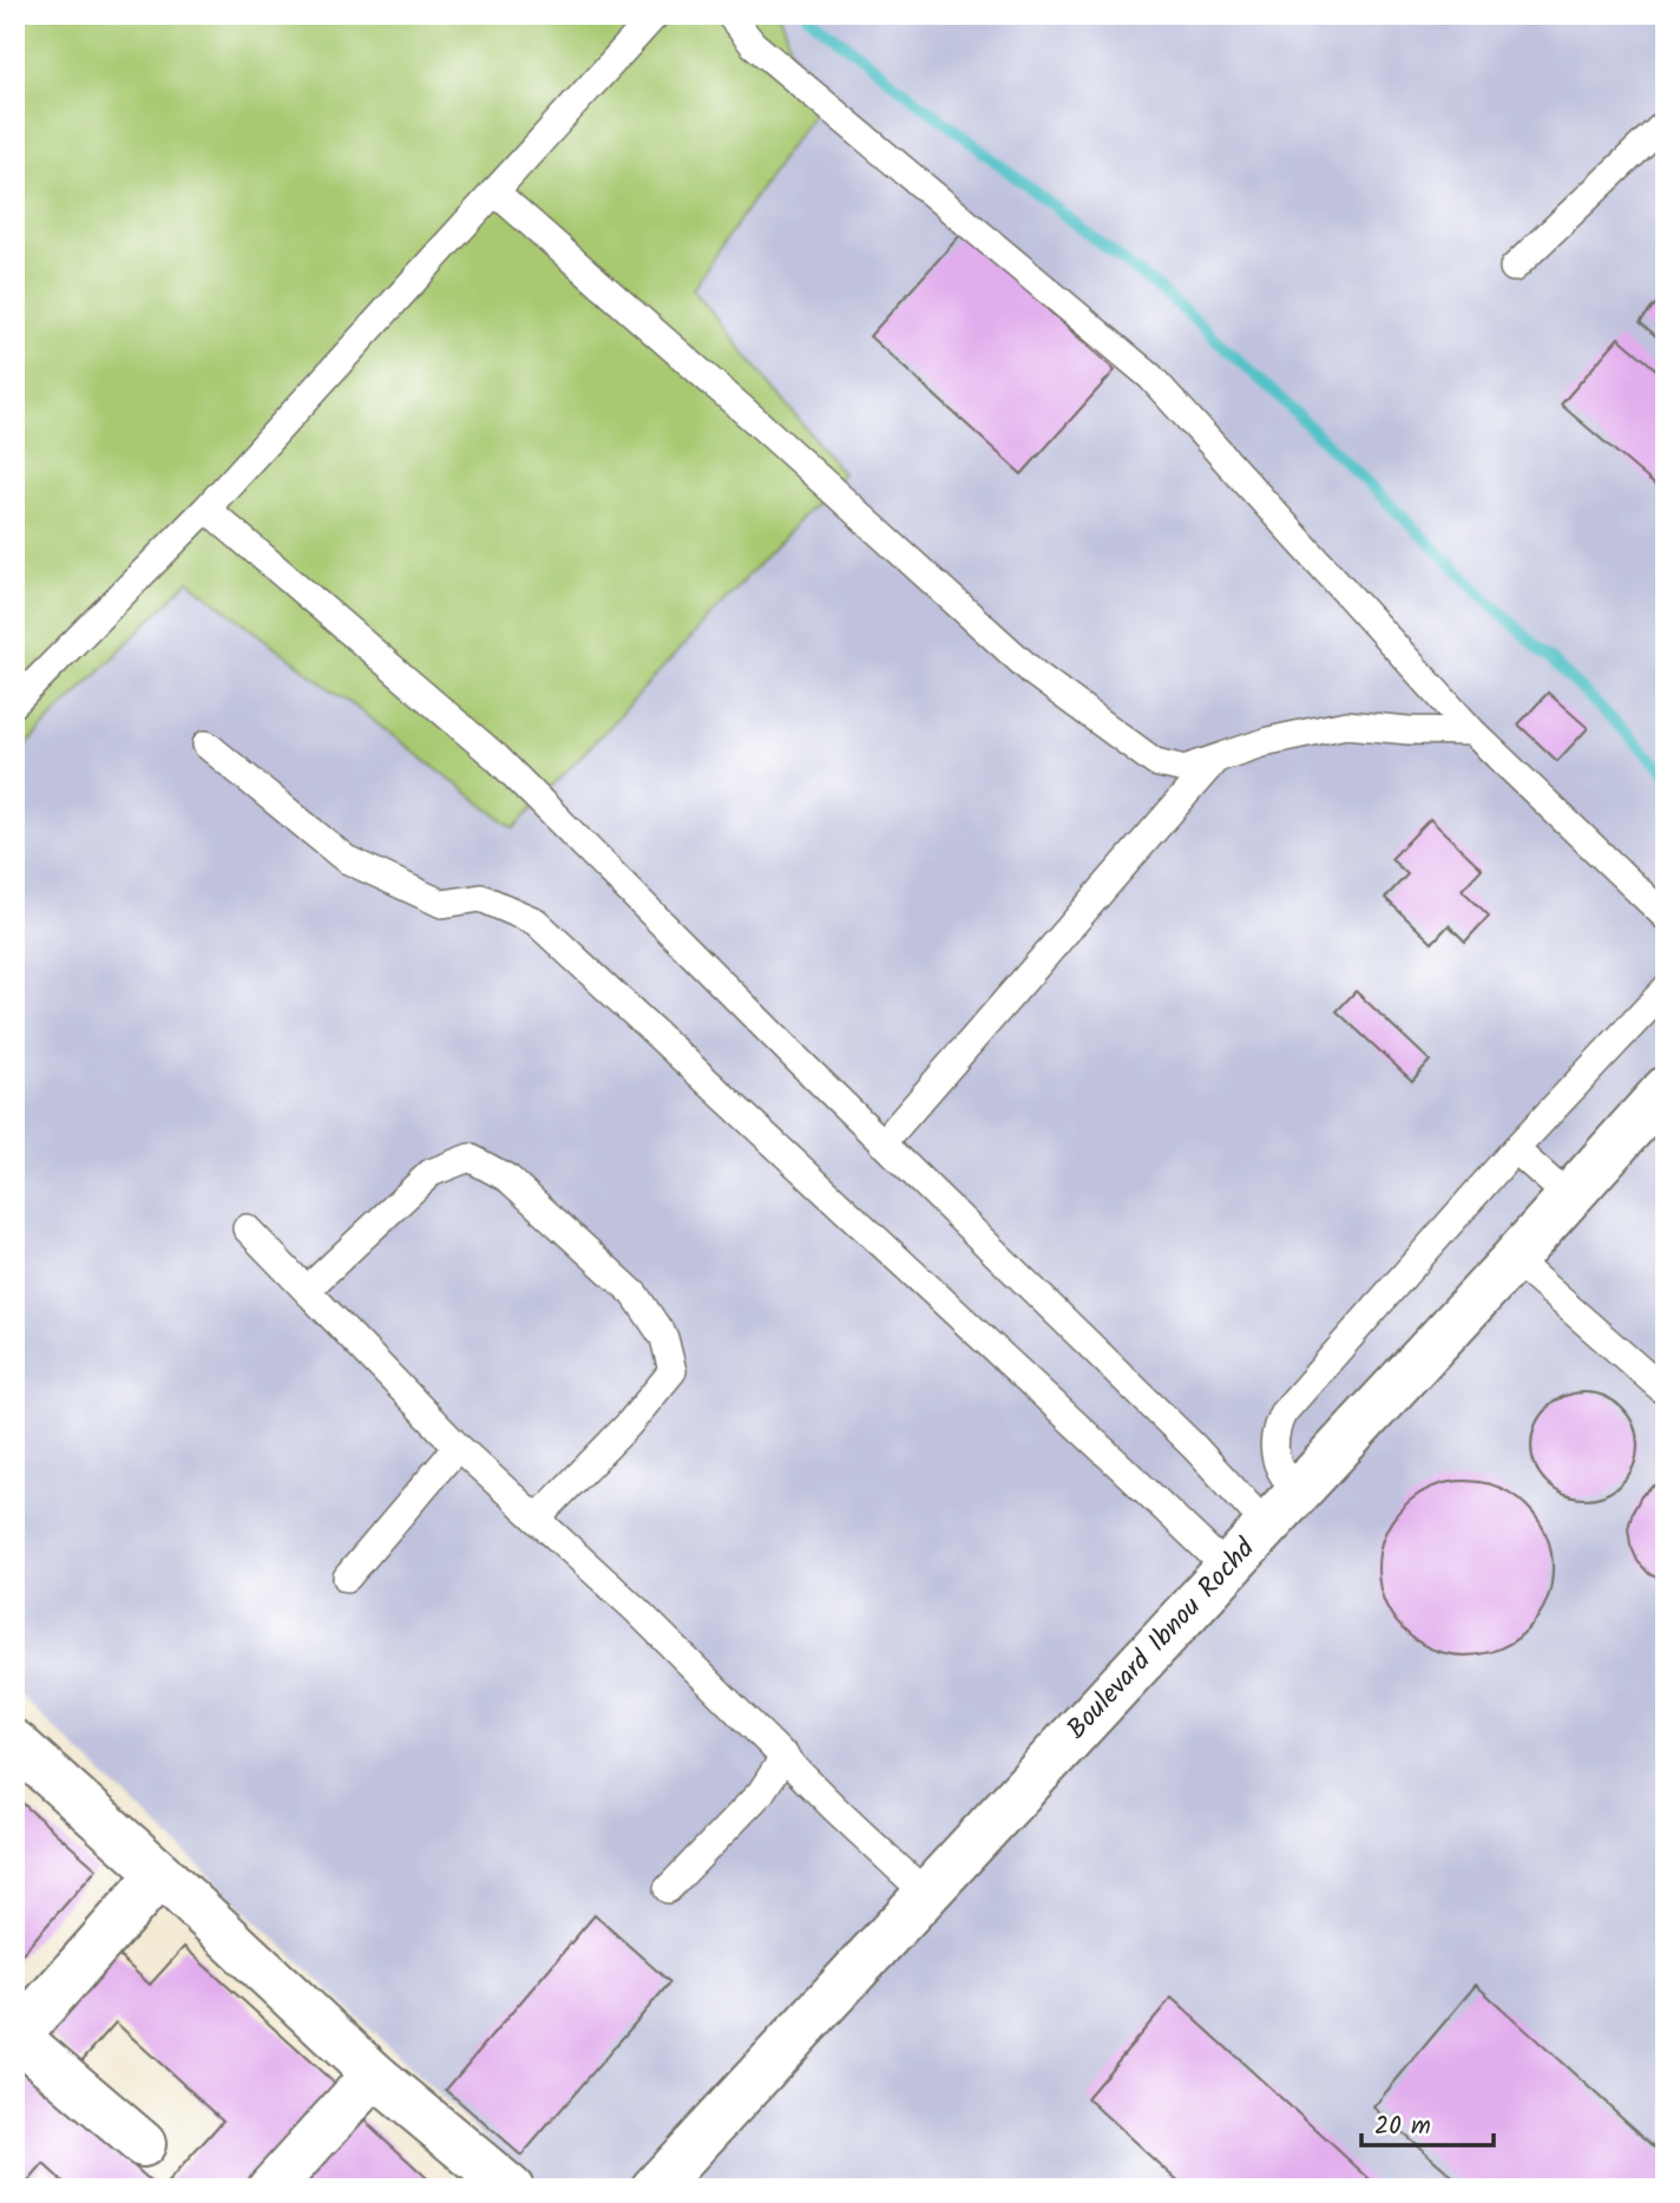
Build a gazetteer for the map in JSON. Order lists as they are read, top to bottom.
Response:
{
  "streets": {
    "street": ["Boulevard Ibnou Rochd"]
  },
  "scale_bar": "20 m"
}
